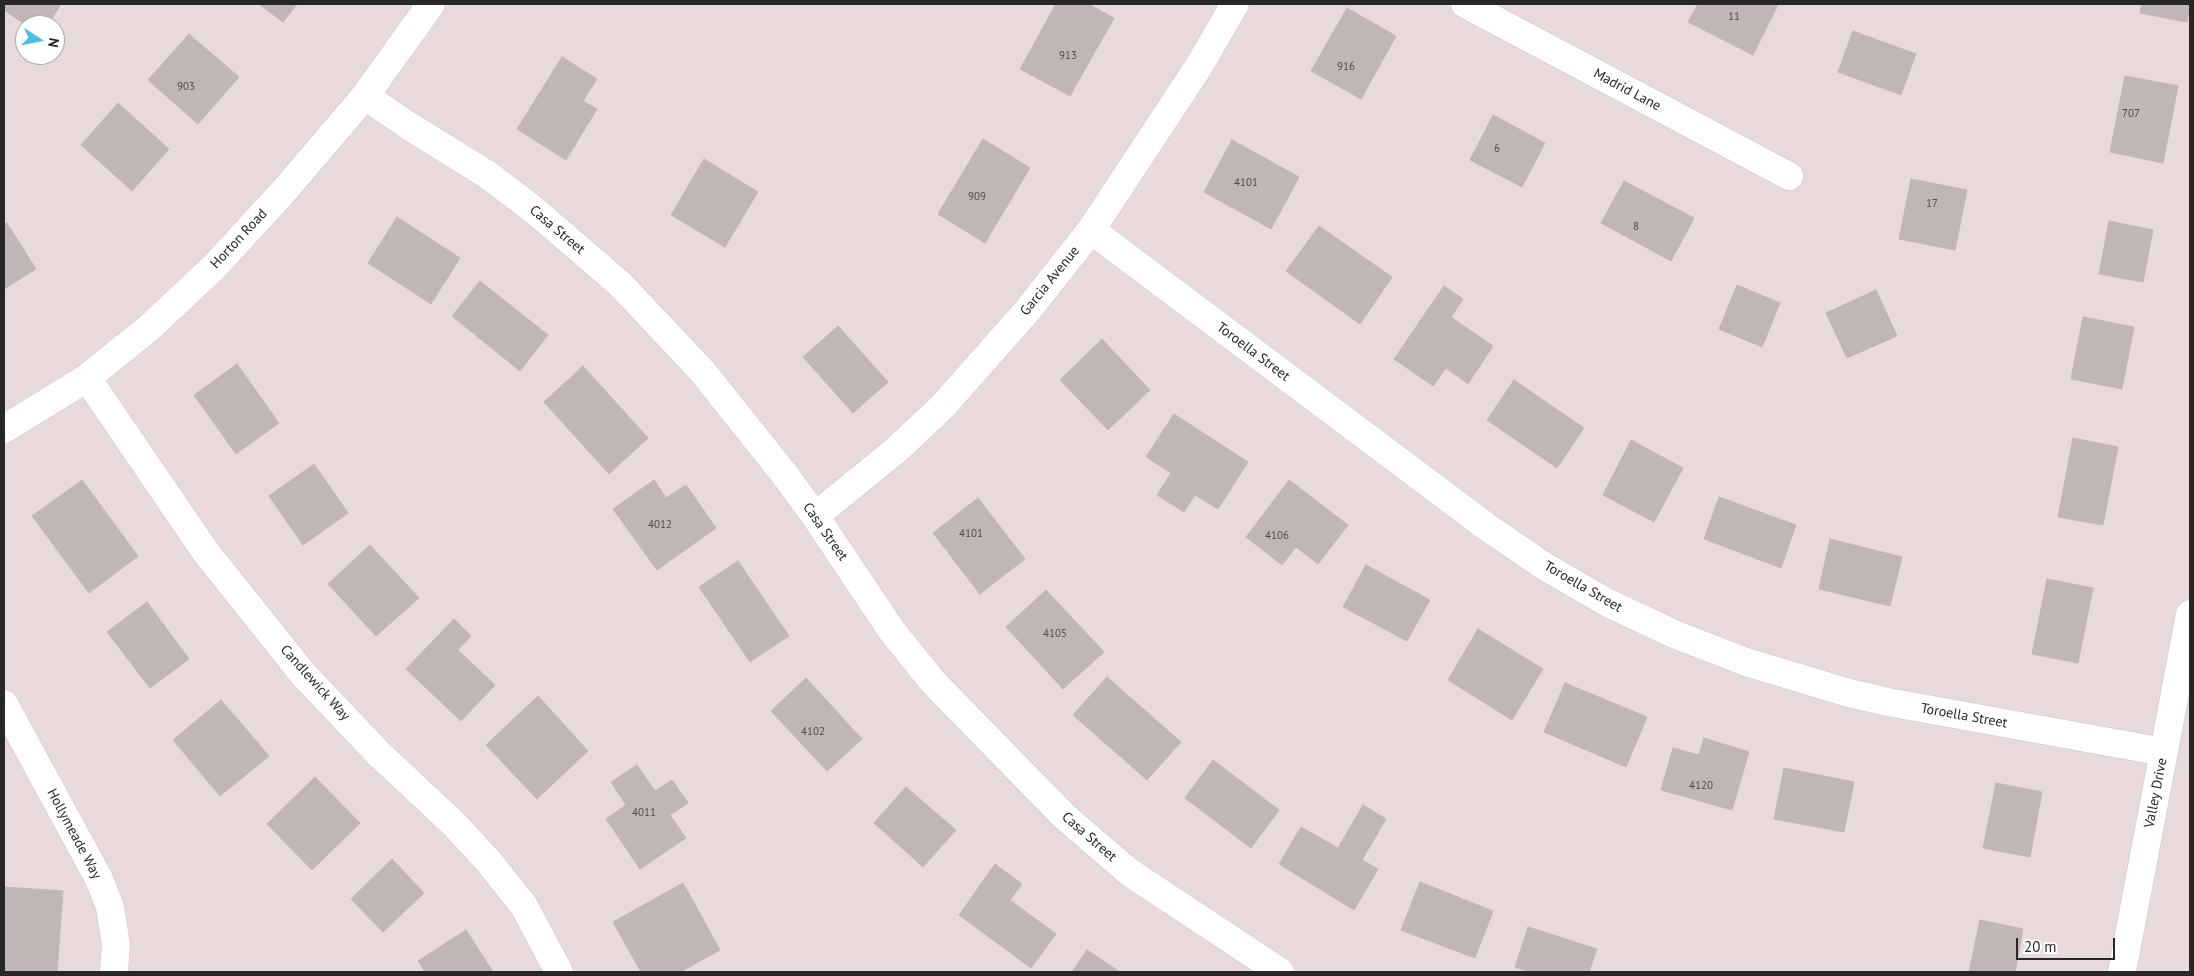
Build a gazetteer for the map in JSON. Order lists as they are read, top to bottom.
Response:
{
  "streets": {
    "street": [
      "Madrid Lane",
      "Casa Street",
      "Horton Road",
      "Garcia Avenue",
      "Toroella Street",
      "Candlewick Way",
      "Valley Drive",
      "Hollymeade Way"
    ]
  },
  "crossings": [
    ["Casa Street", "Horton Road"],
    ["Casa Street", "Garcia Avenue"],
    ["Horton Road", "Candlewick Way"],
    ["Garcia Avenue", "Toroella Street"],
    ["Toroella Street", "Valley Drive"]
  ],
  "house_numbers": [
    "11",
    "913",
    "916",
    "903",
    "707",
    "6",
    "4101",
    "909",
    "17",
    "8",
    "4012",
    "4101",
    "4106",
    "4105",
    "4102",
    "4120",
    "4011"
  ],
  "scale_bar": "20 m",
  "north": "right"
}
